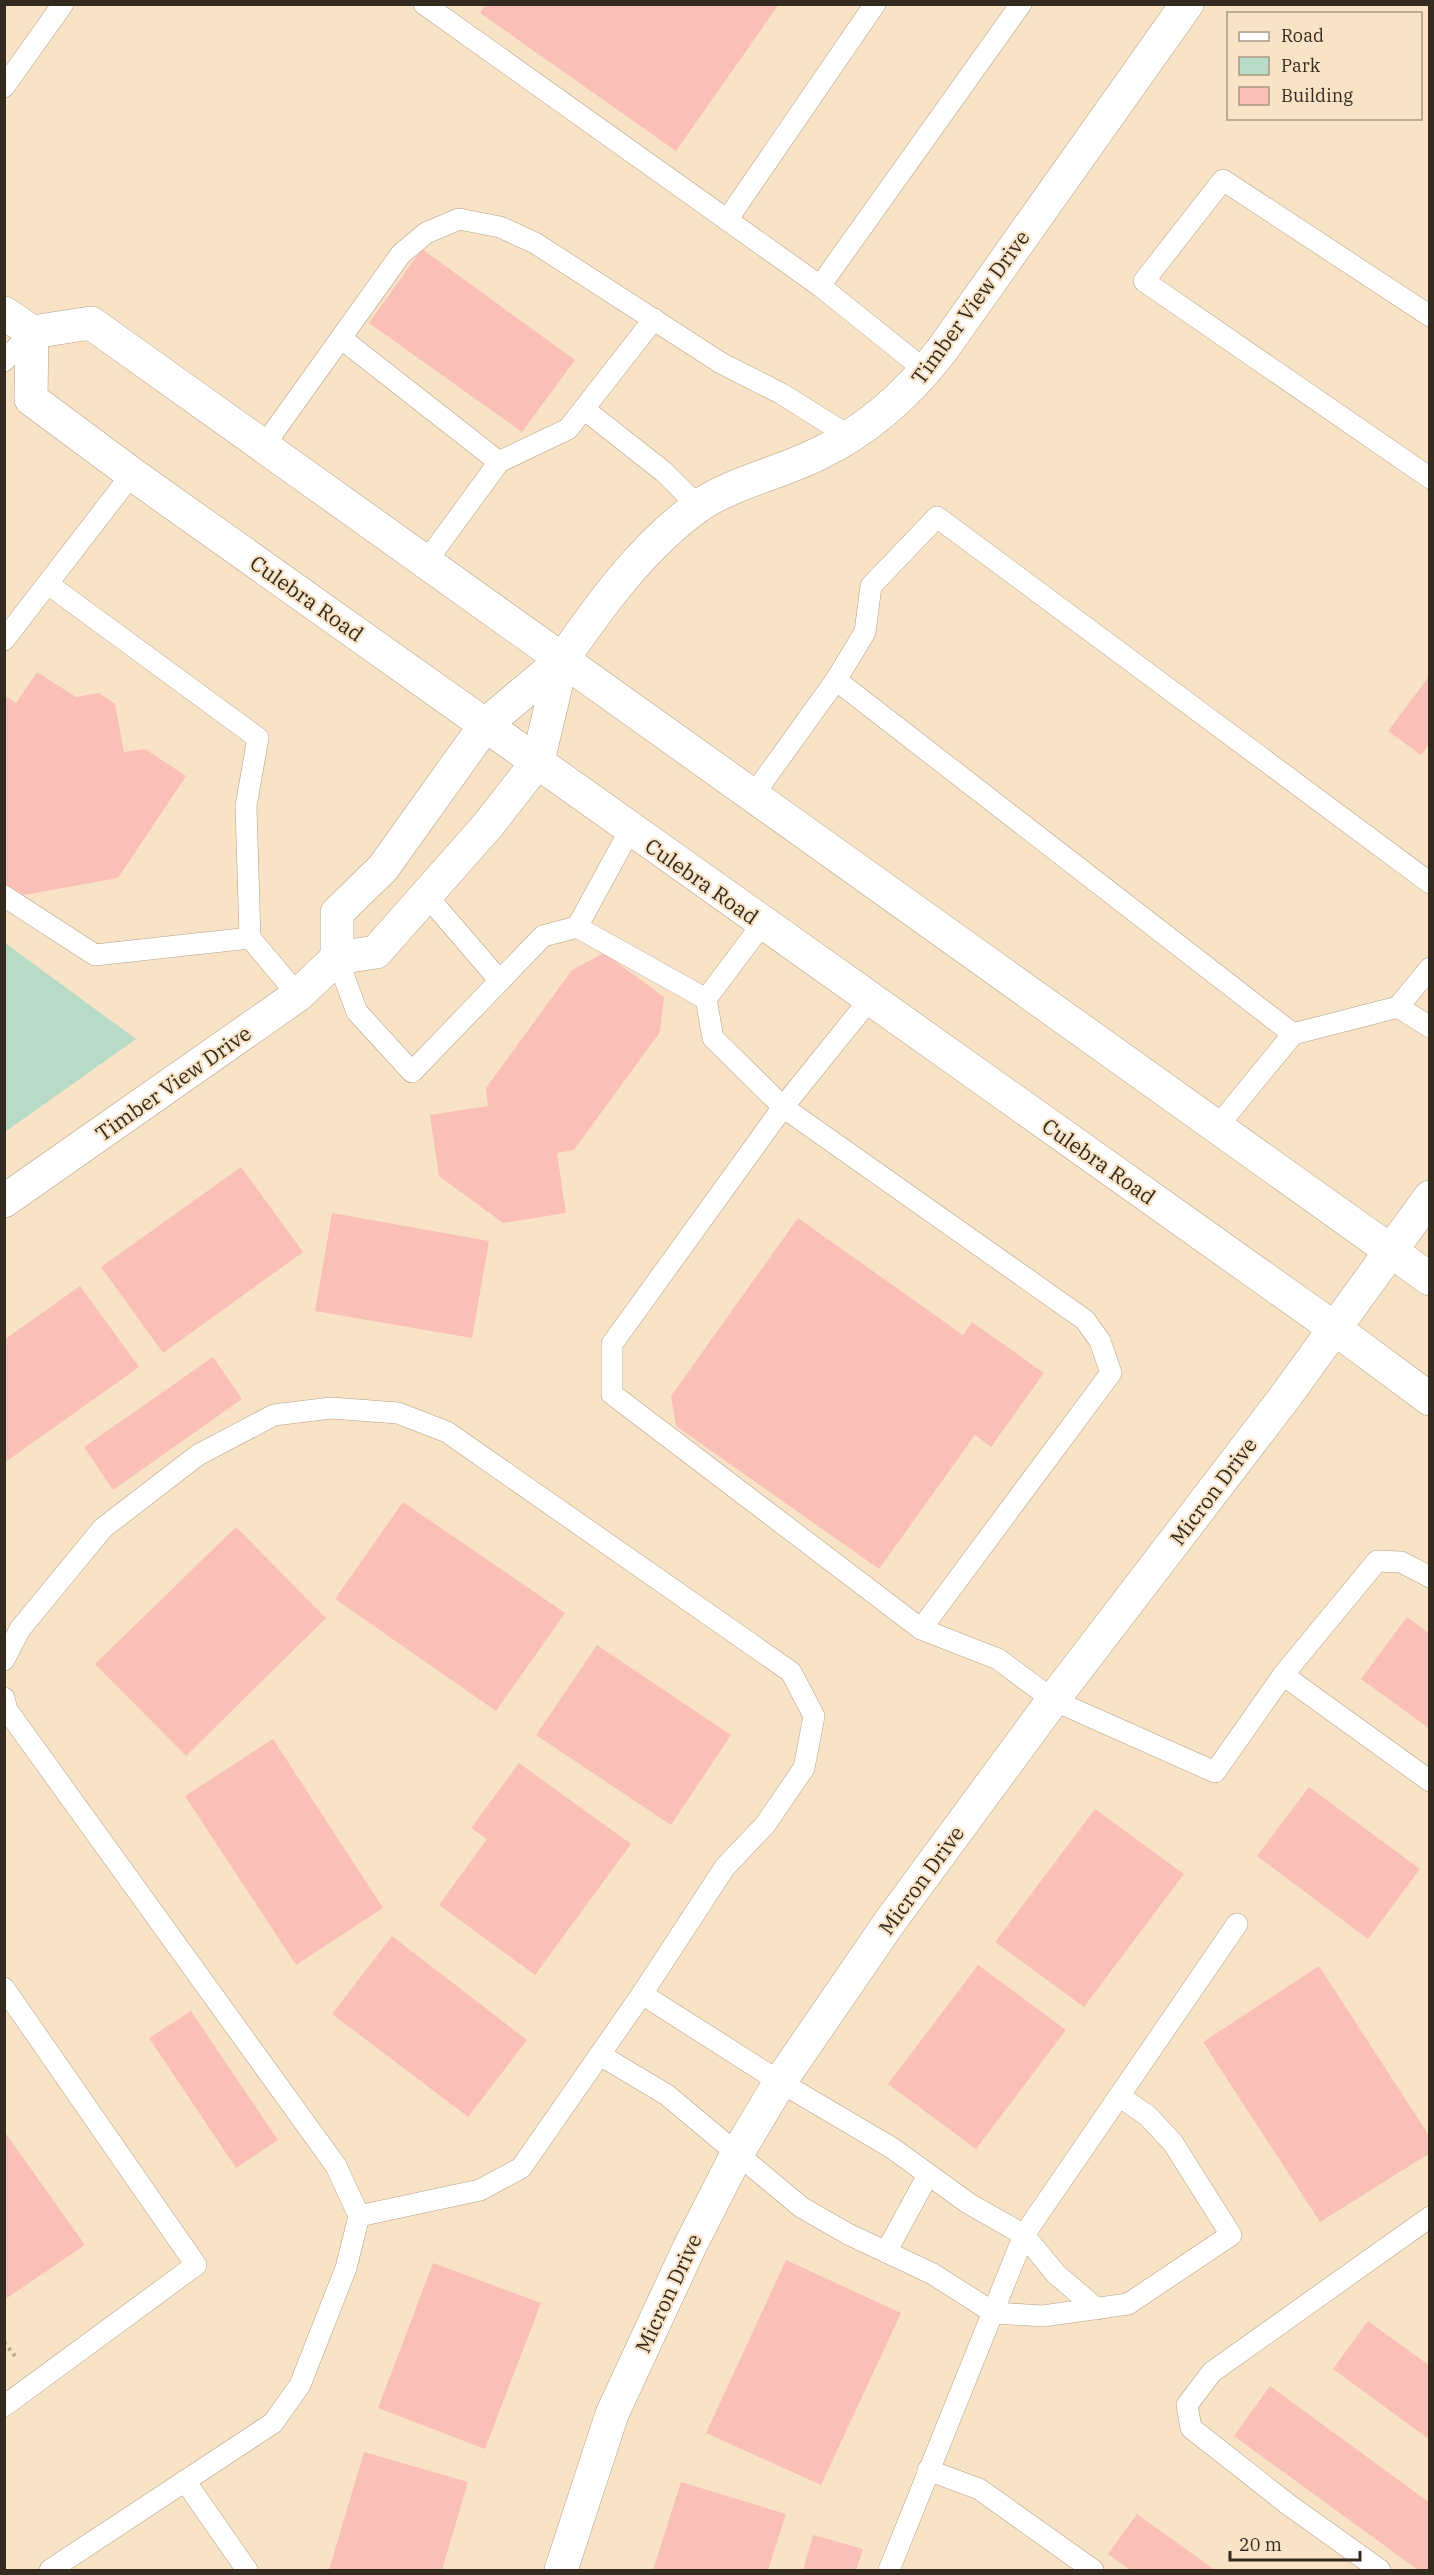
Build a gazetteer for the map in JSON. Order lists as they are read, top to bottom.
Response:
{
  "streets": {
    "street": ["Timber View Drive", "Culebra Road", "Micron Drive"]
  },
  "crossings": [
    ["Timber View Drive", "Culebra Road"],
    ["Culebra Road", "Micron Drive"]
  ],
  "legend": ["Road", "Park", "Building"],
  "scale_bar": "20 m"
}
